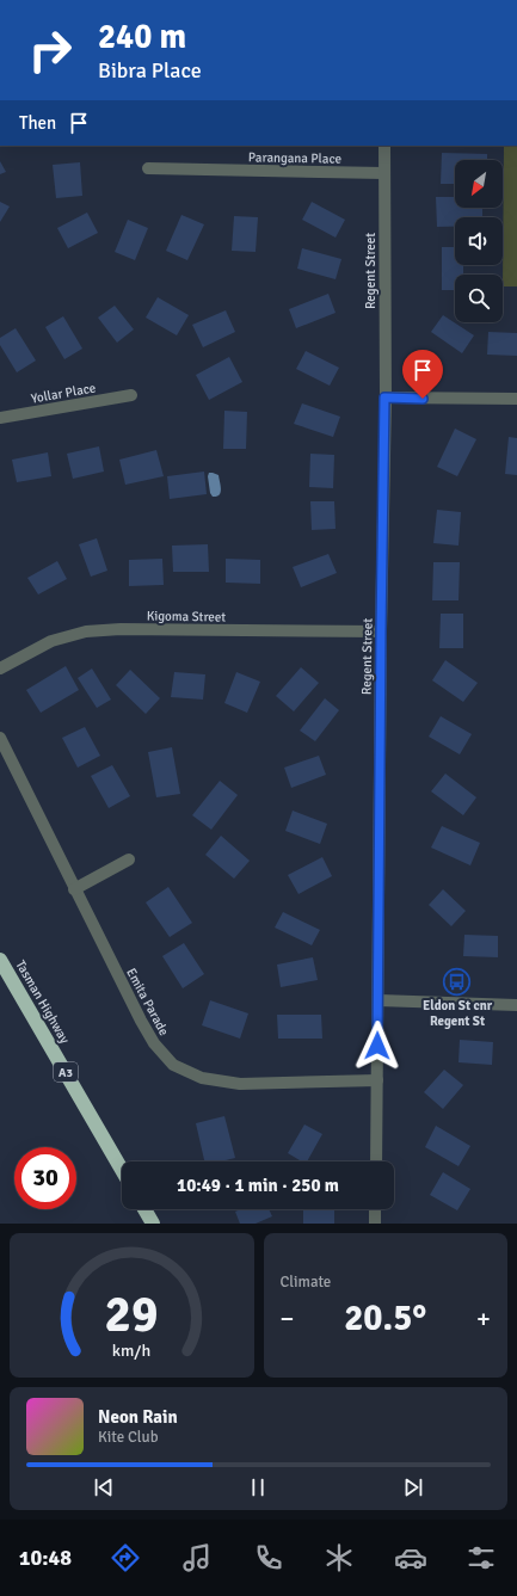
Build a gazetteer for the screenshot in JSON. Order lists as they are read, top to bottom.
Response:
{
  "streets": {
    "highway": ["Tasman Highway", "A3"],
    "street": [
      "Parangana Place",
      "Regent Street",
      "Yollar Place",
      "Kigoma Street",
      "Emita Parade"
    ]
  },
  "crossings": [
    ["Parangana Place", "Regent Street"],
    ["Regent Street", "Kigoma Street"],
    ["Regent Street", "Emita Parade"]
  ],
  "places": {
    "bus stop": ["Eldon St cnr Regent St"]
  },
  "north": "bottom left",
  "page": {
    "turn": ["240 m", "Bibra Place"],
    "then": "Then",
    "limit": "30",
    "trip": "10:49 · 1 min · 250 m",
    "tile": "Climate",
    "heat": ["−", "20.5°", "+"],
    "song": ["Neon Rain", "Kite Club"],
    "tabs": "10:48",
    "gauge": ["29", "km/h"]
  }
}
